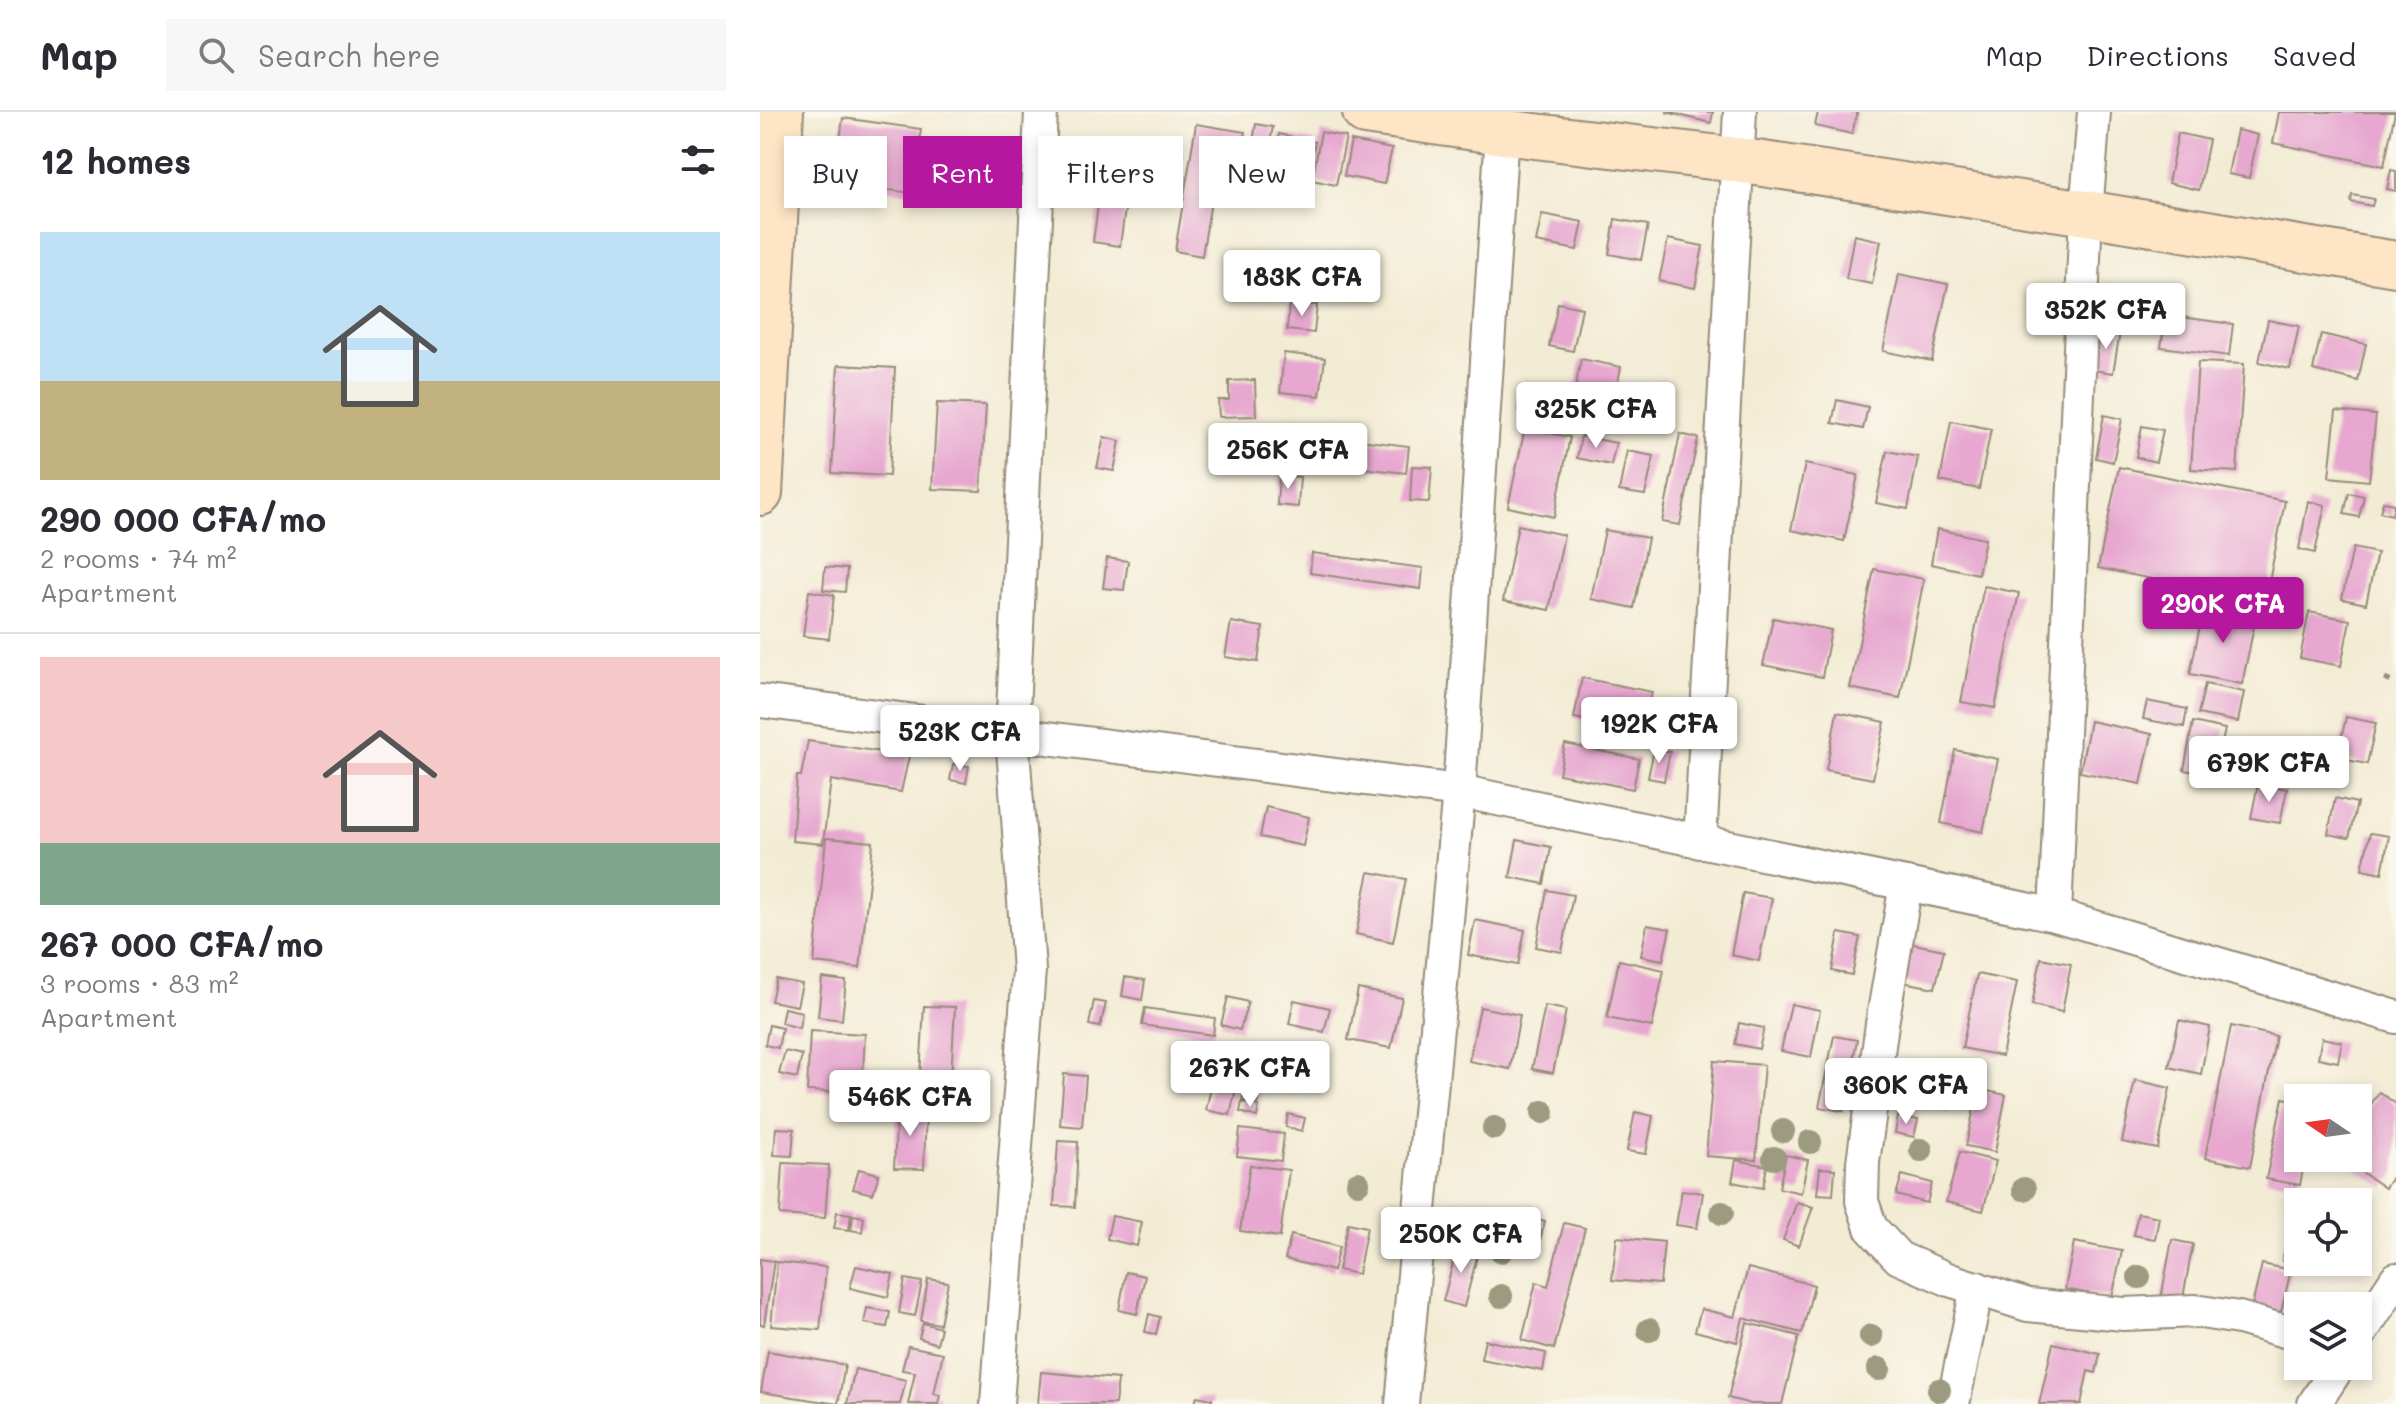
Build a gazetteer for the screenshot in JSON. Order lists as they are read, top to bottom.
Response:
{
  "north": "left",
  "page": {
    "header": "Map",
    "search": "Search here",
    "nav": ["Map", "Directions", "Saved"],
    "heading": "12 homes",
    "chip": [
      "Buy",
      "Rent",
      "Filters",
      "New"
    ],
    "list": [
      {
        "name": "290 000 CFA/mo",
        "note": "2 rooms · 74 m² · Apartment"
      },
      {
        "name": "267 000 CFA/mo",
        "note": "3 rooms · 83 m² · Apartment"
      }
    ],
    "price": [
      "183K CFA",
      "352K CFA",
      "325K CFA",
      "256K CFA",
      "290K CFA",
      "192K CFA",
      "523K CFA",
      "679K CFA",
      "267K CFA",
      "360K CFA",
      "546K CFA",
      "250K CFA"
    ]
  }
}
